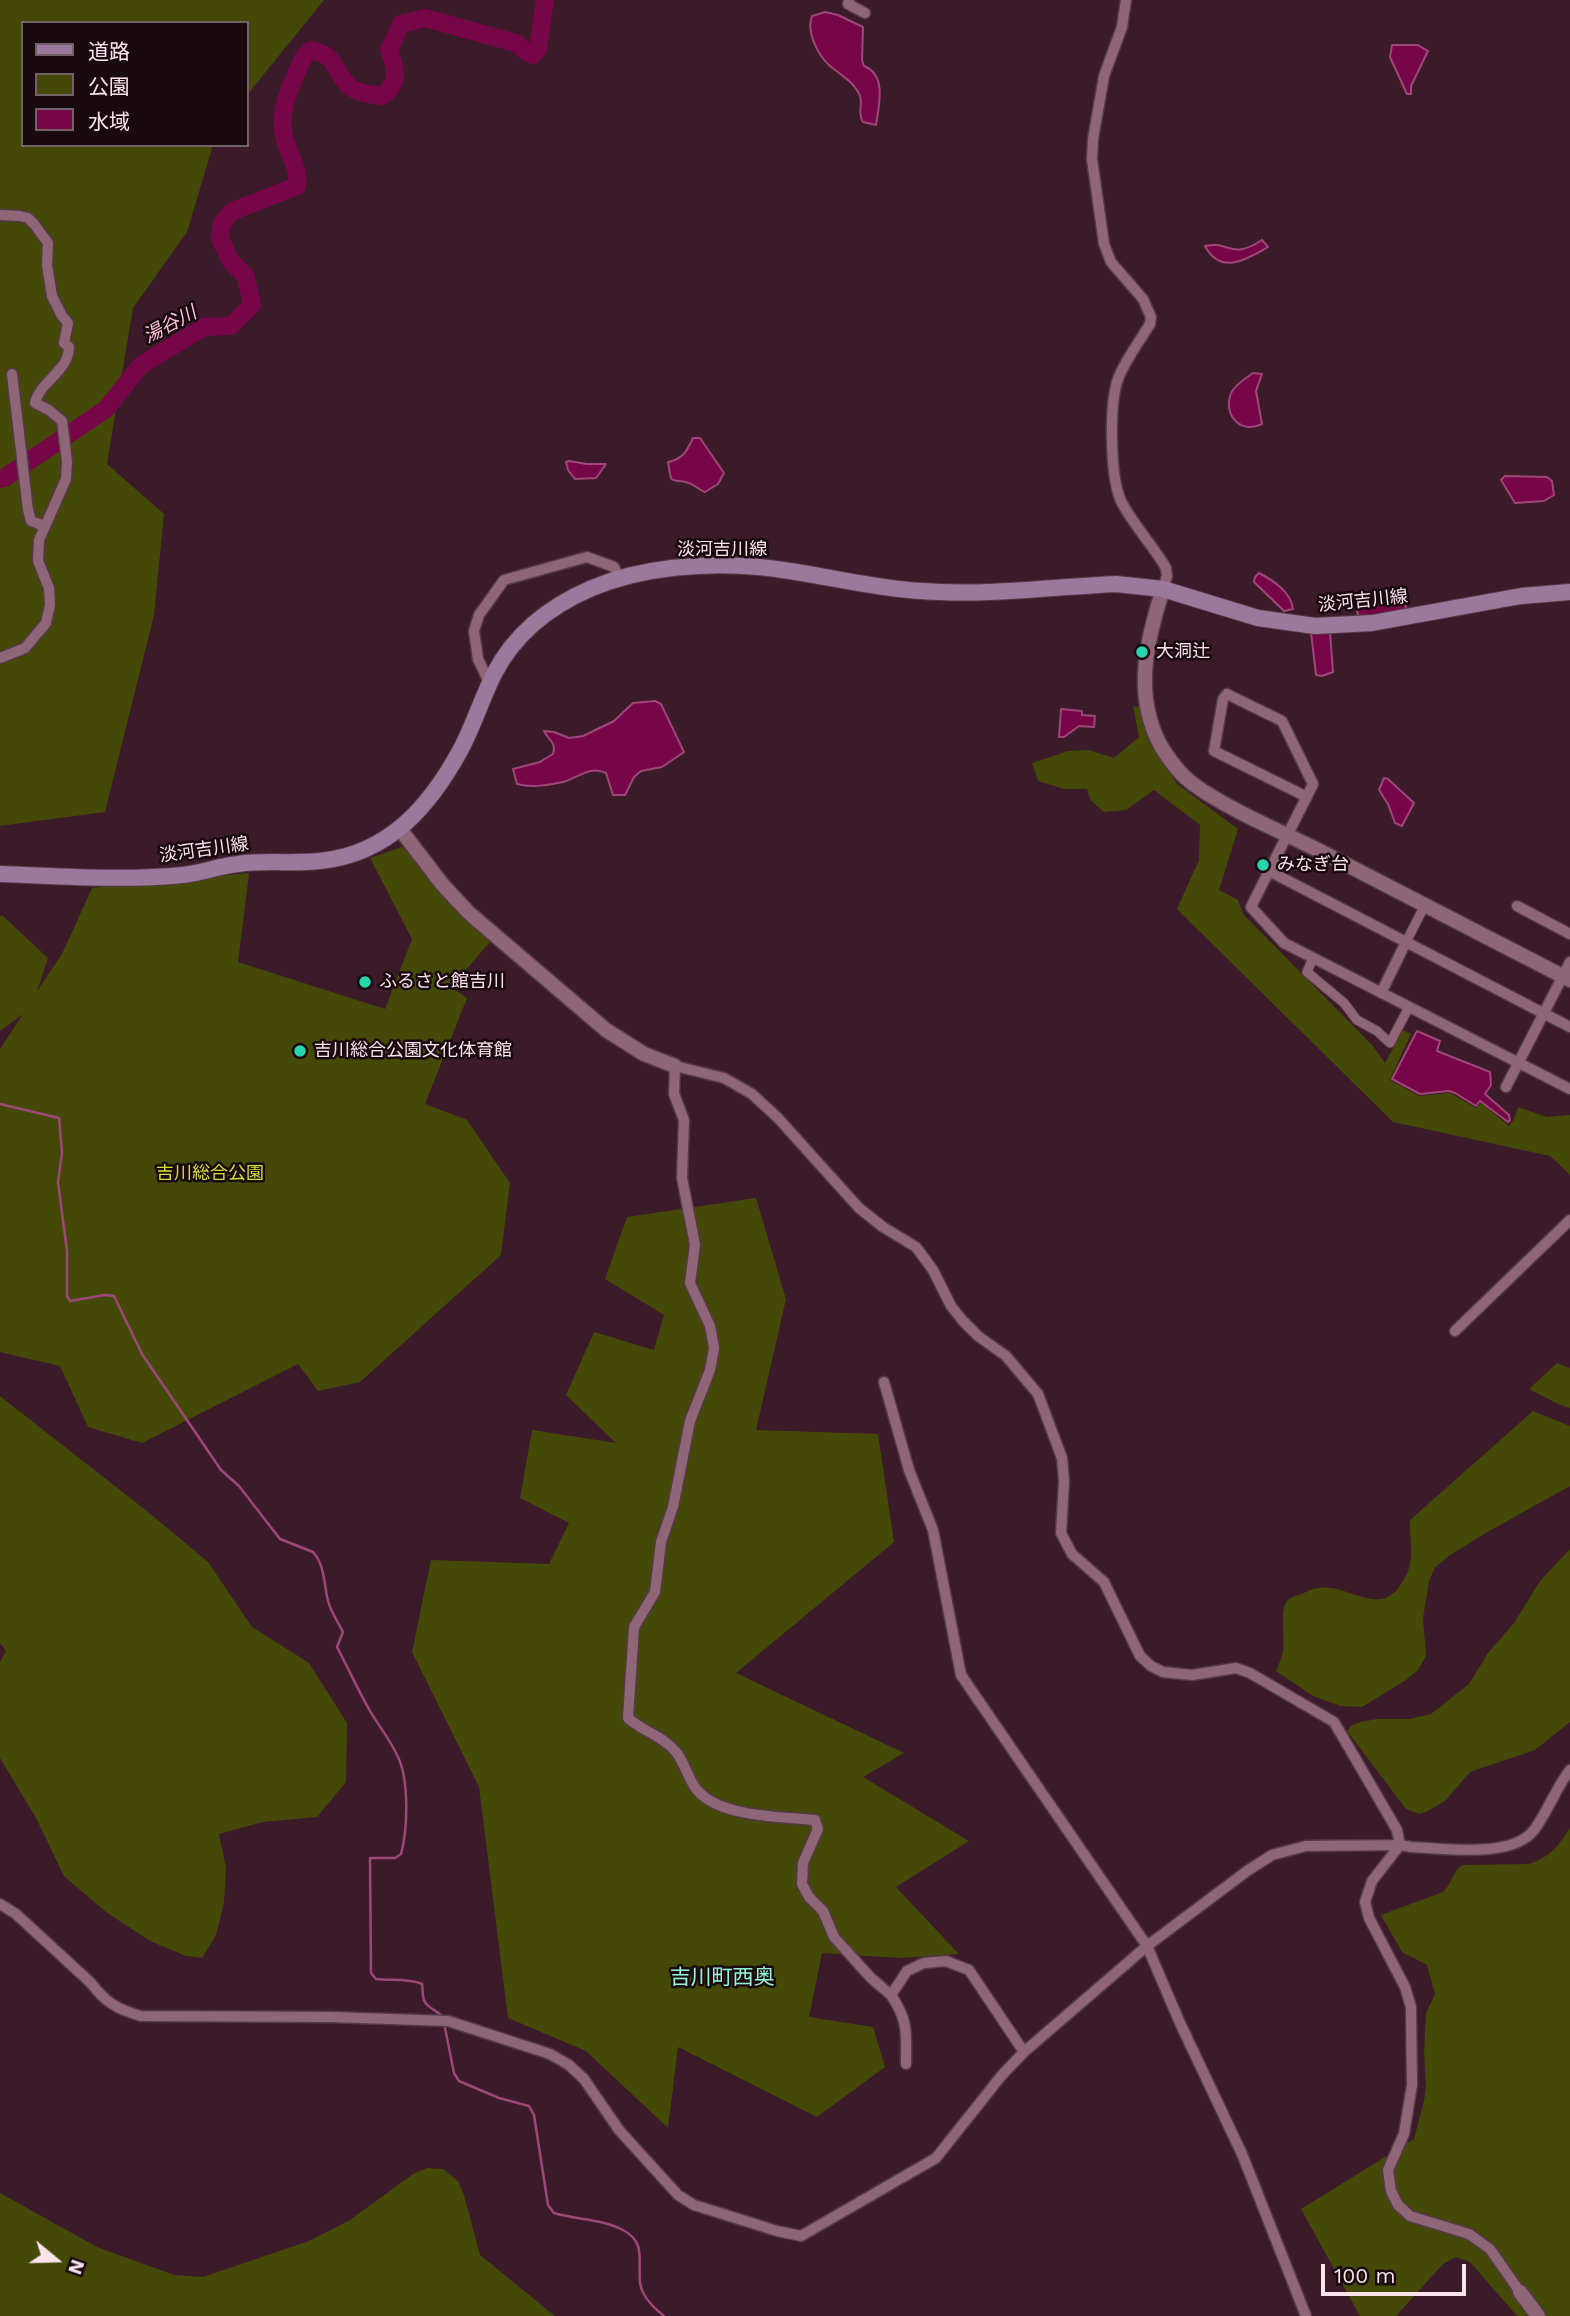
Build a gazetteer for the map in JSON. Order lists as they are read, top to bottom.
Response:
{
  "streets": {
    "main road": ["淡河吉川線"]
  },
  "districts": ["吉川町西奥"],
  "water": ["湯谷川"],
  "parks": ["吉川総合公園"],
  "places": [
    "大洞辻",
    "みなぎ台",
    "ふるさと館吉川",
    "吉川総合公園文化体育館"
  ],
  "legend": ["道路", "公園", "水域"],
  "scale_bar": "100 m",
  "north": "right"
}
